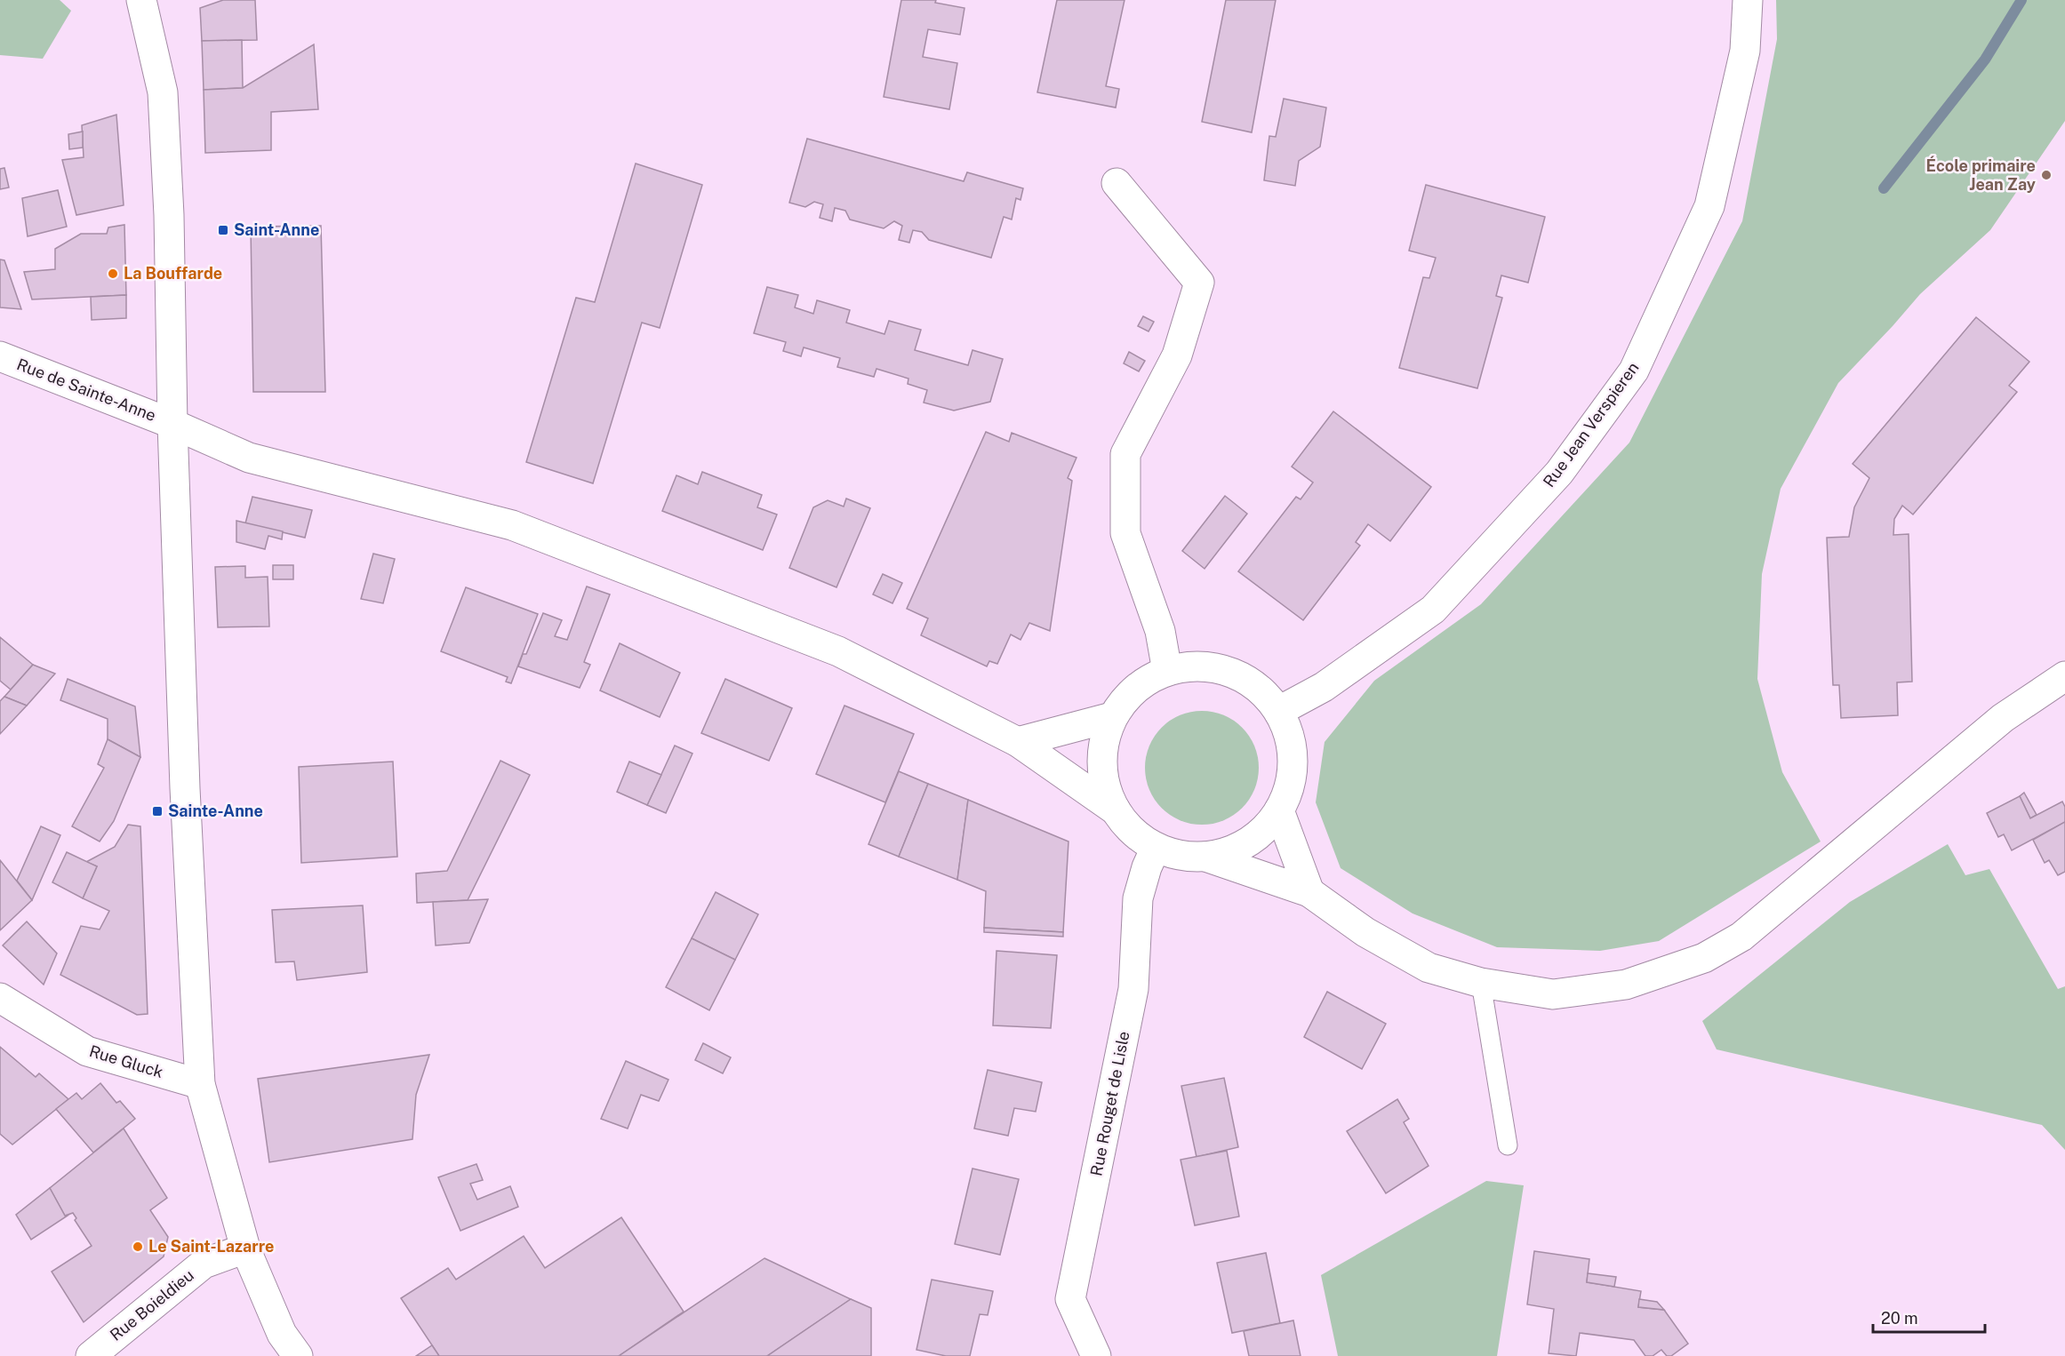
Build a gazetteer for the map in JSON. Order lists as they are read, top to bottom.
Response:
{
  "streets": {
    "street": [
      "Rue de Sainte-Anne",
      "Rue Jean Verspieren",
      "Rue Gluck",
      "Rue Rouget de Lisle",
      "Rue Boieldieu"
    ]
  },
  "places": {
    "other": ["École primaire Jean Zay", "La Bouffarde", "Le Saint-Lazarre"],
    "transit": ["Saint-Anne", "Sainte-Anne"]
  },
  "scale_bar": "20 m"
}
